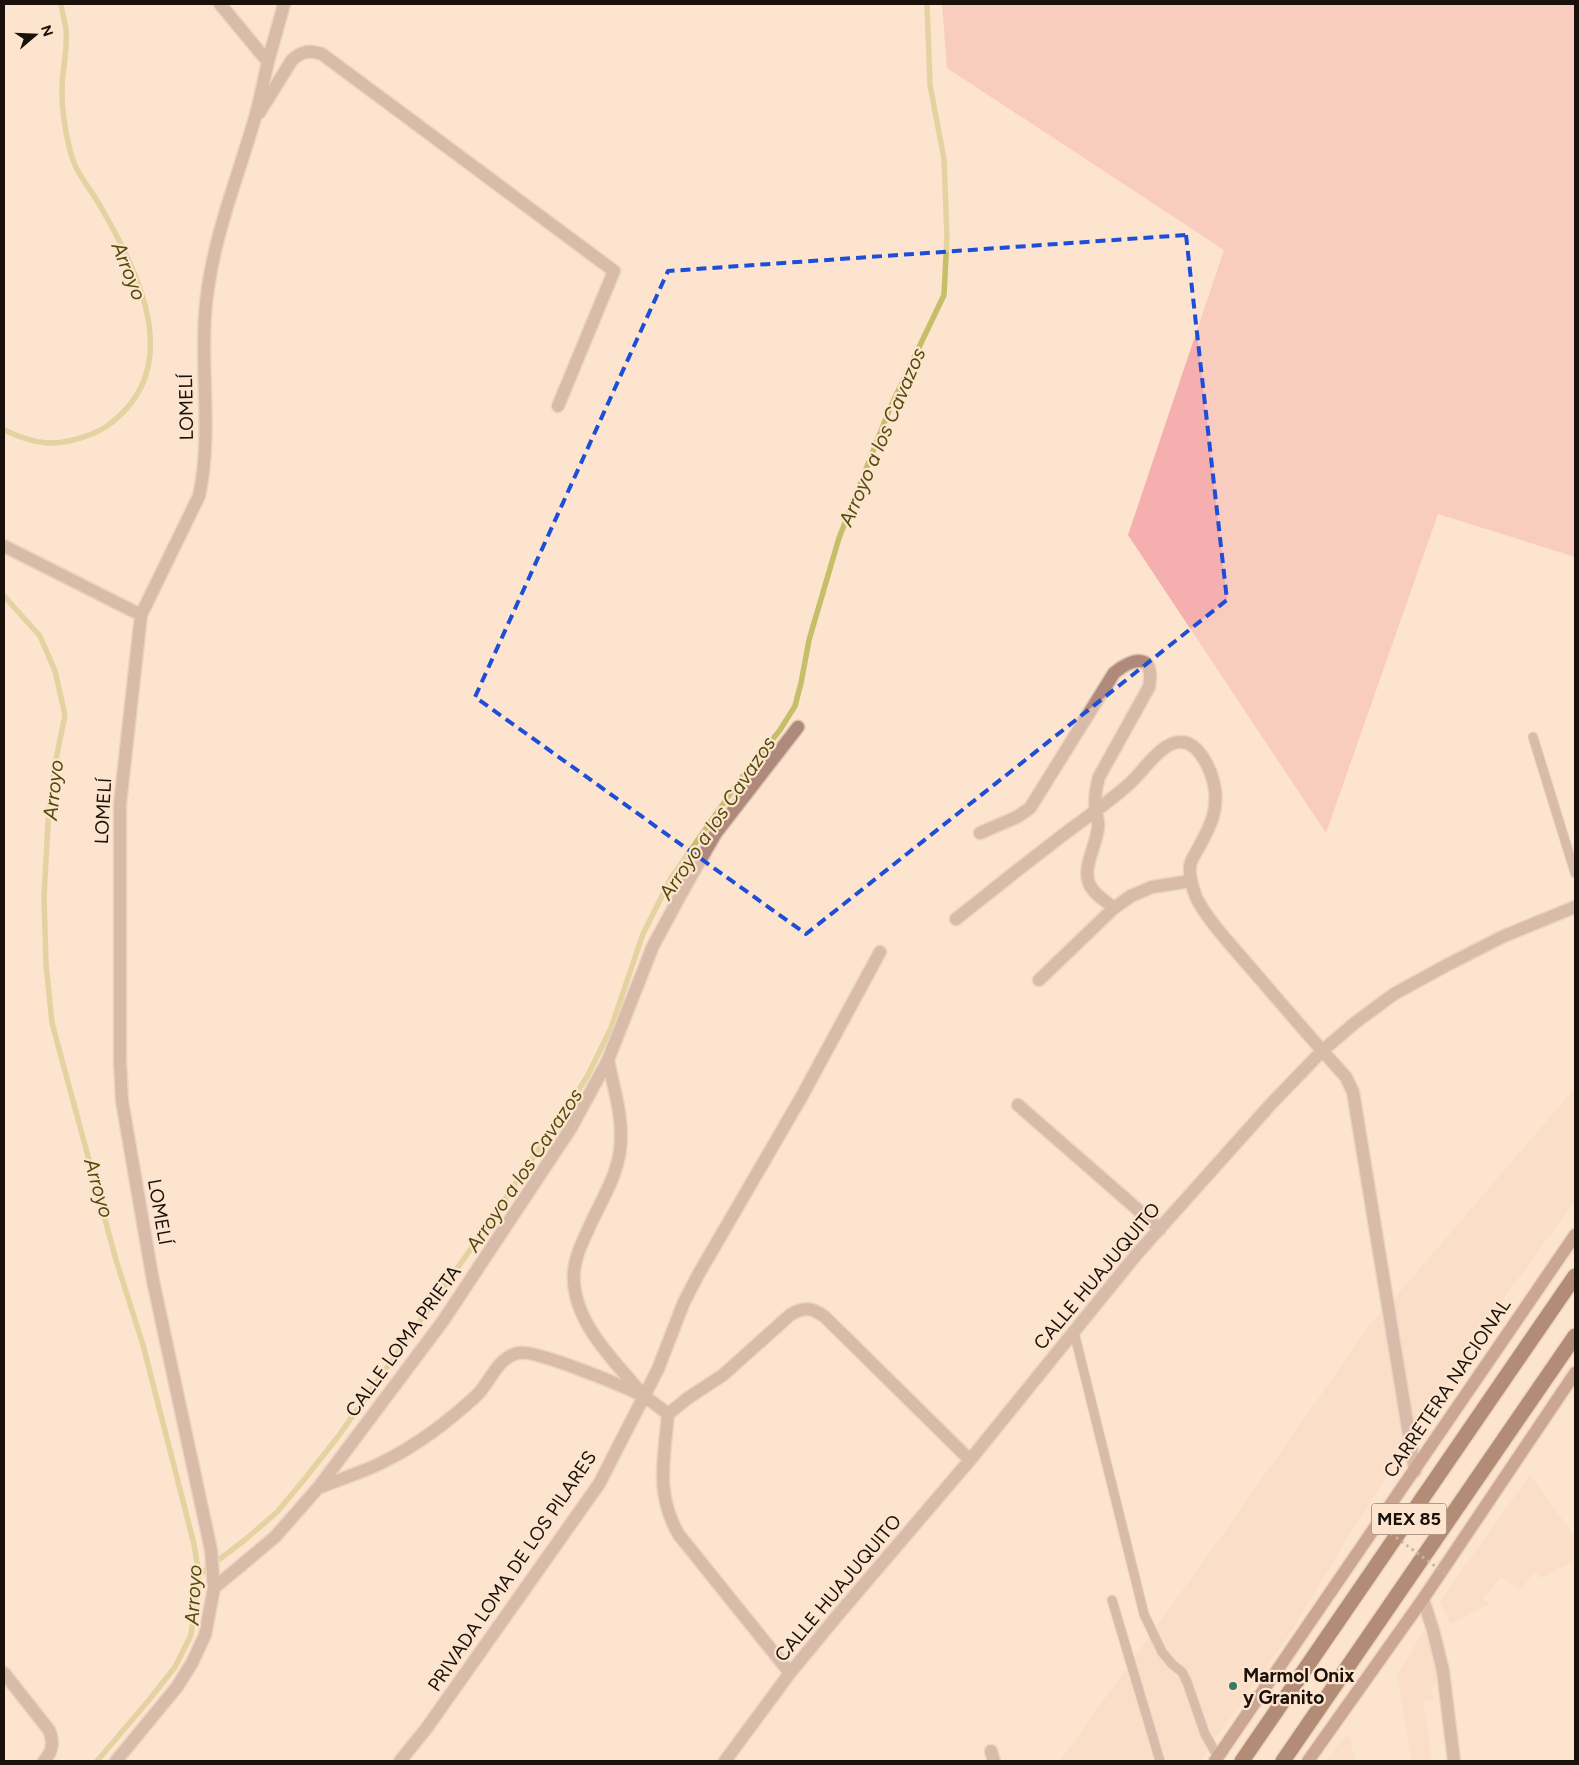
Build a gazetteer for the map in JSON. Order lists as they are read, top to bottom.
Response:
{
  "streets": {
    "highway": ["MEX 85"],
    "main road": ["CARRETERA NACIONAL"],
    "street": [
      "LOMELÍ",
      "CALLE HUAJUQUITO",
      "CALLE LOMA PRIETA",
      "PRIVADA LOMA DE LOS PILARES"
    ]
  },
  "crossings": [
    ["LOMELÍ", "CALLE LOMA PRIETA"]
  ],
  "water": ["Arroyo", "Arroyo a los Cavazos"],
  "places": ["Marmol Onix y Granito"],
  "north": "right"
}
